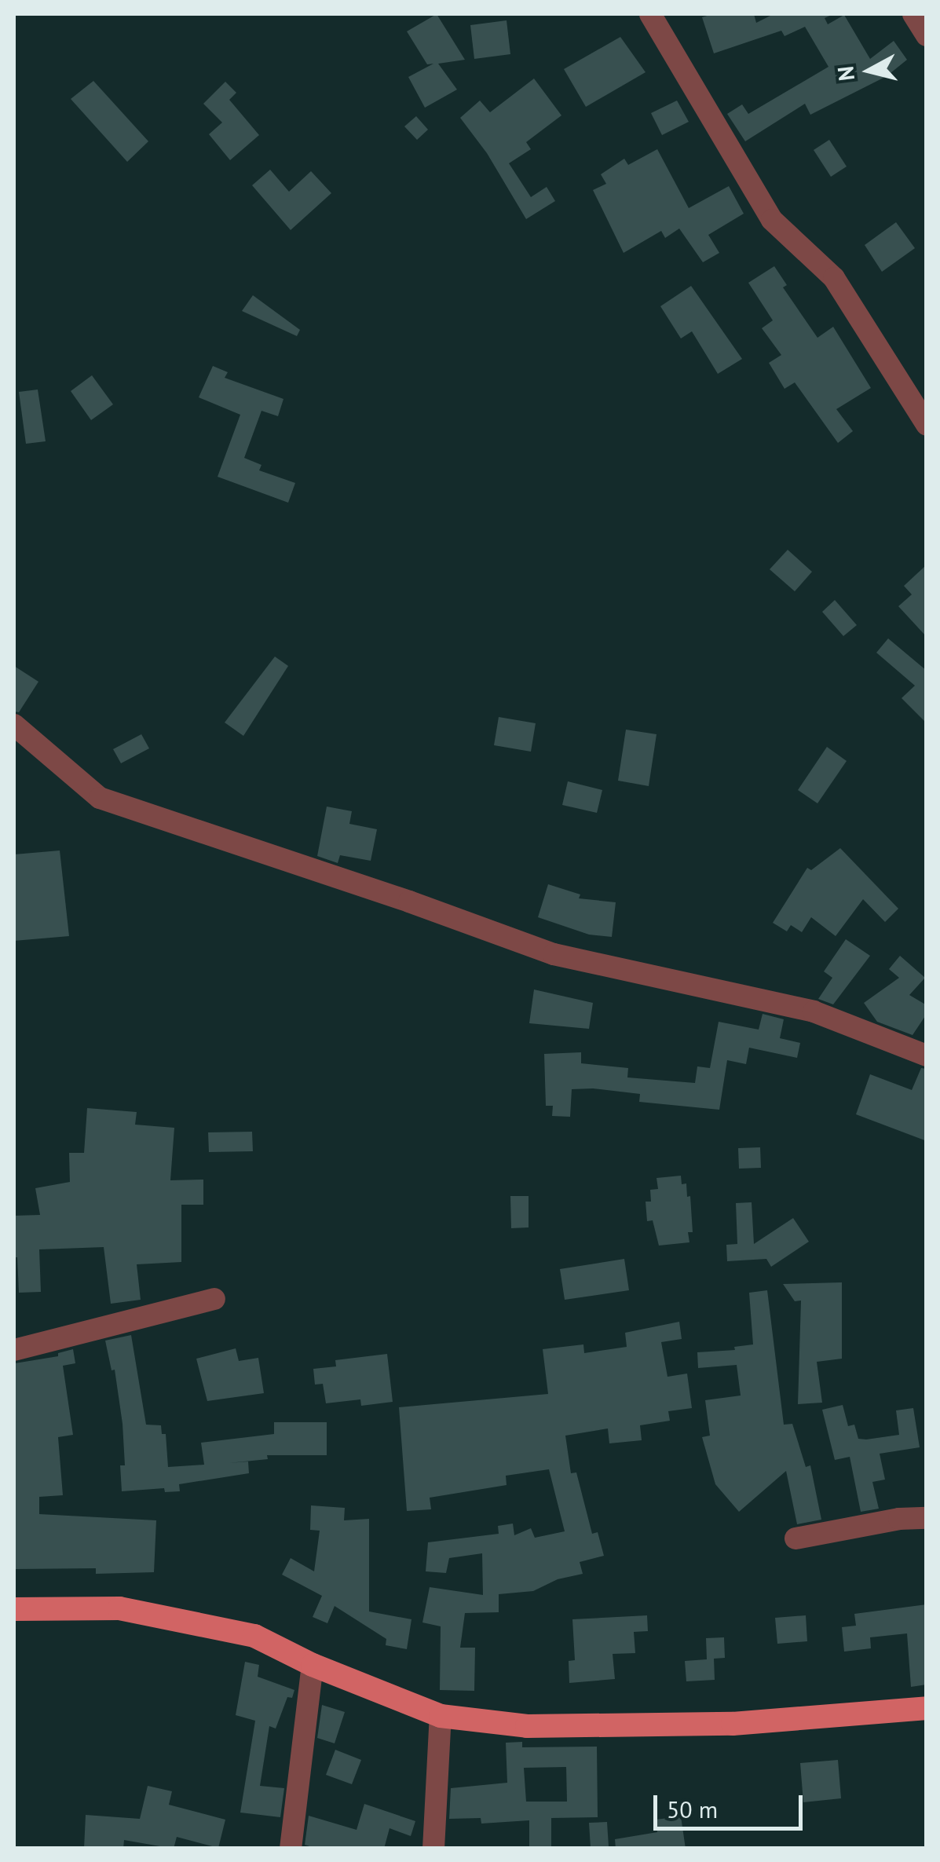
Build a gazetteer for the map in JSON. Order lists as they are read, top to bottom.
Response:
{
  "scale_bar": "50 m",
  "north": "left"
}
